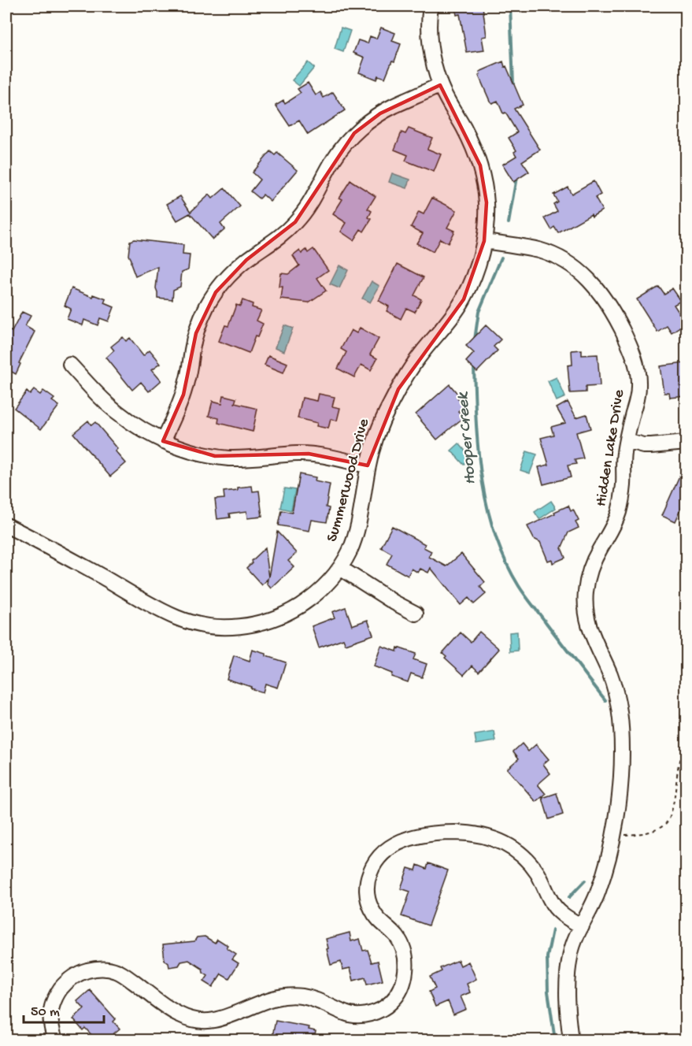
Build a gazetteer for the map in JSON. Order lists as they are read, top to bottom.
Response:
{
  "streets": {
    "street": ["Hidden Lake Drive", "Summerwood Drive"]
  },
  "crossings": [
    ["Hidden Lake Drive", "Summerwood Drive"]
  ],
  "water": ["Hooper Creek"],
  "scale_bar": "50 m"
}
